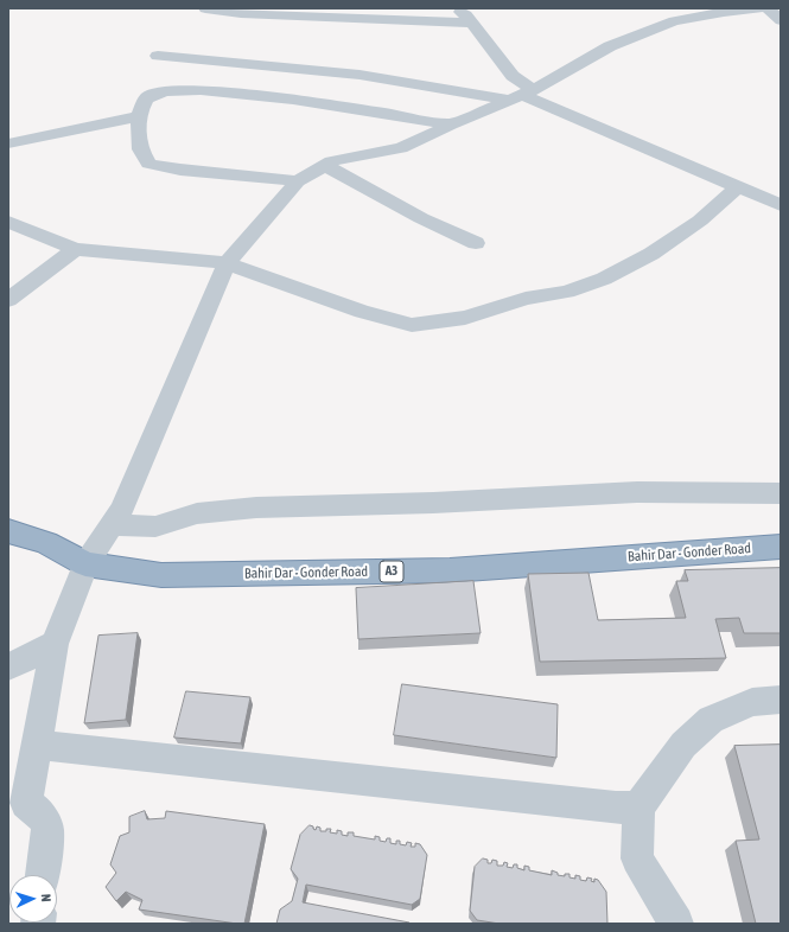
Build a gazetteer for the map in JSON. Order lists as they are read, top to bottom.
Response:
{
  "streets": {
    "highway": ["Bahir Dar - Gonder Road", "A3"]
  },
  "north": "right"
}
